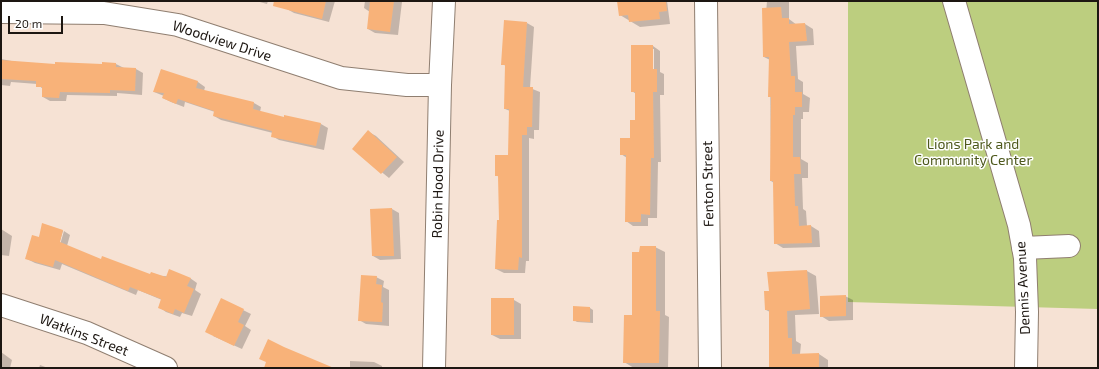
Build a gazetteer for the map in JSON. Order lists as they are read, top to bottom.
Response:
{
  "streets": {
    "street": [
      "Woodview Drive",
      "Robin Hood Drive",
      "Fenton Street",
      "Dennis Avenue",
      "Watkins Street"
    ]
  },
  "crossings": [
    ["Woodview Drive", "Robin Hood Drive"]
  ],
  "parks": ["Lions Park and Community Center"],
  "scale_bar": "20 m"
}
